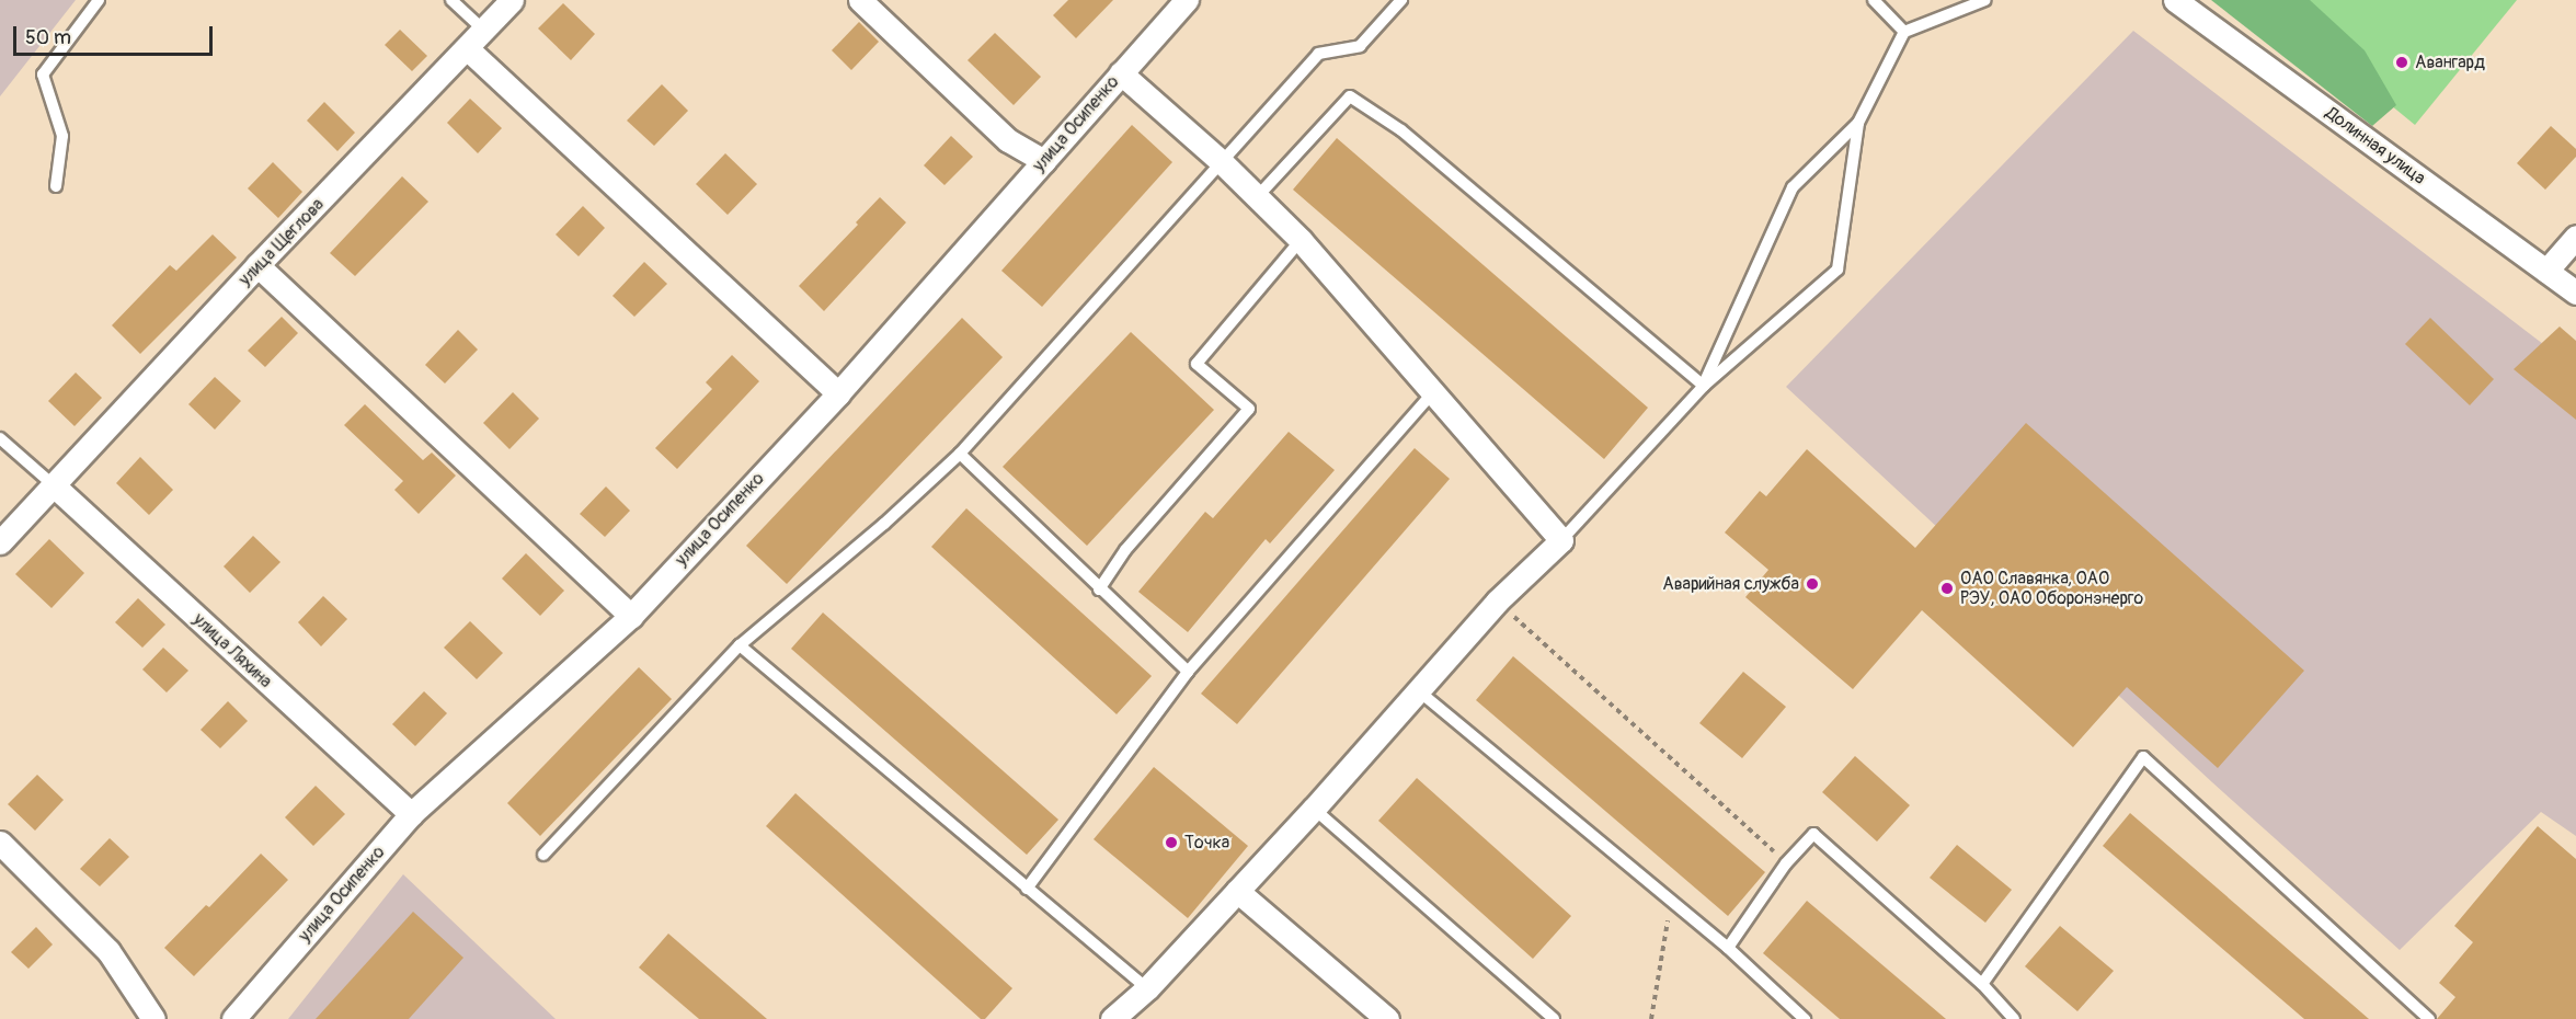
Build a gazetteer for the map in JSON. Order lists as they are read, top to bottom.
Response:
{
  "streets": {
    "street": [
      "улица Осипенко",
      "Долинная улица",
      "улица Щеглова",
      "улица Ляхина"
    ]
  },
  "crossings": [
    ["улица Осипенко", "улица Ляхина"],
    ["улица Щеглова", "улица Ляхина"]
  ],
  "places": [
    "Авангард",
    "Аварийная служба",
    "ОАО Славянка, ОАО РЭУ, ОАО Оборонэнерго",
    "Точка"
  ],
  "scale_bar": "50 m"
}
